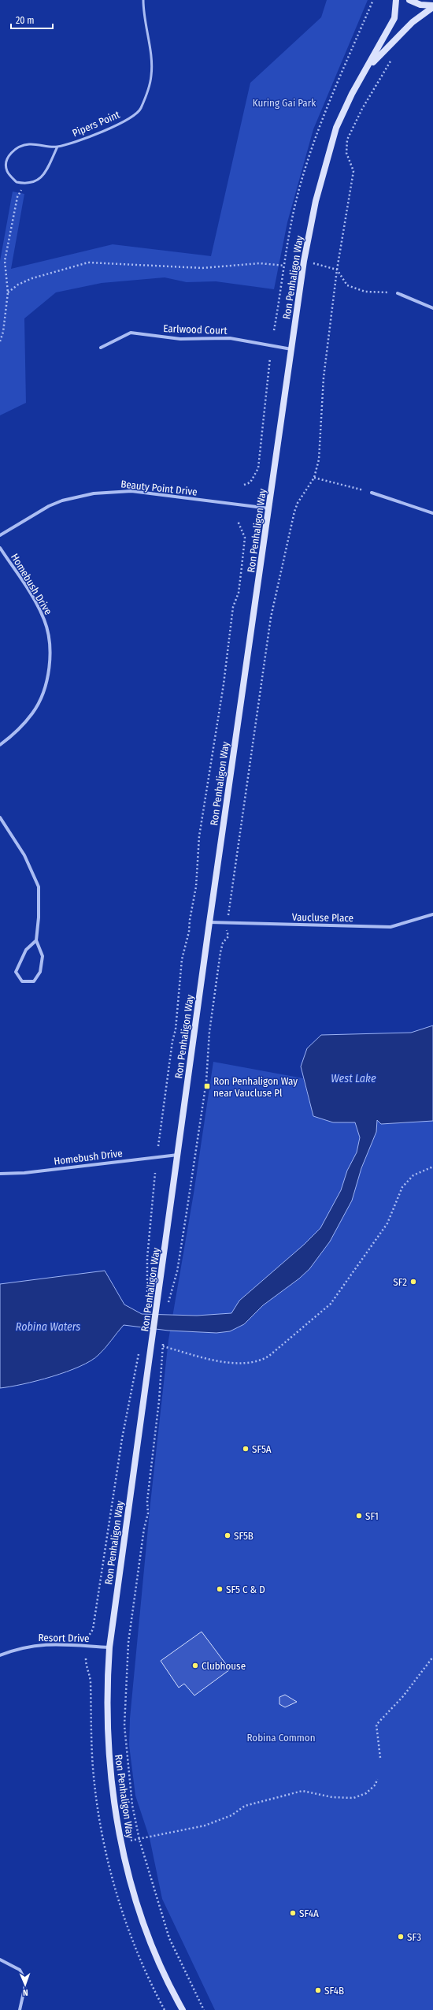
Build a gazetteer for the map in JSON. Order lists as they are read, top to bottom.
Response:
{
  "streets": {
    "street": [
      "Ron Penhaligon Way",
      "Earlwood Court",
      "Beauty Point Drive",
      "Homebush Drive",
      "Vaucluse Place",
      "Resort Drive"
    ],
    "lane": ["Pipers Point"]
  },
  "crossings": [
    ["Ron Penhaligon Way", "Earlwood Court"],
    ["Ron Penhaligon Way", "Beauty Point Drive"],
    ["Ron Penhaligon Way", "Homebush Drive"],
    ["Ron Penhaligon Way", "Vaucluse Place"],
    ["Ron Penhaligon Way", "Resort Drive"]
  ],
  "water": ["West Lake", "Robina Waters"],
  "parks": ["Kuring Gai Park", "Robina Common"],
  "places": {
    "transit": ["Ron Penhaligon Way near Vaucluse Pl"],
    "other": [
      "SF2",
      "SF5A",
      "SF1",
      "SF5B",
      "SF5 C & D",
      "Clubhouse",
      "SF4A",
      "SF3",
      "SF4B"
    ]
  },
  "scale_bar": "20 m",
  "north": "bottom"
}
